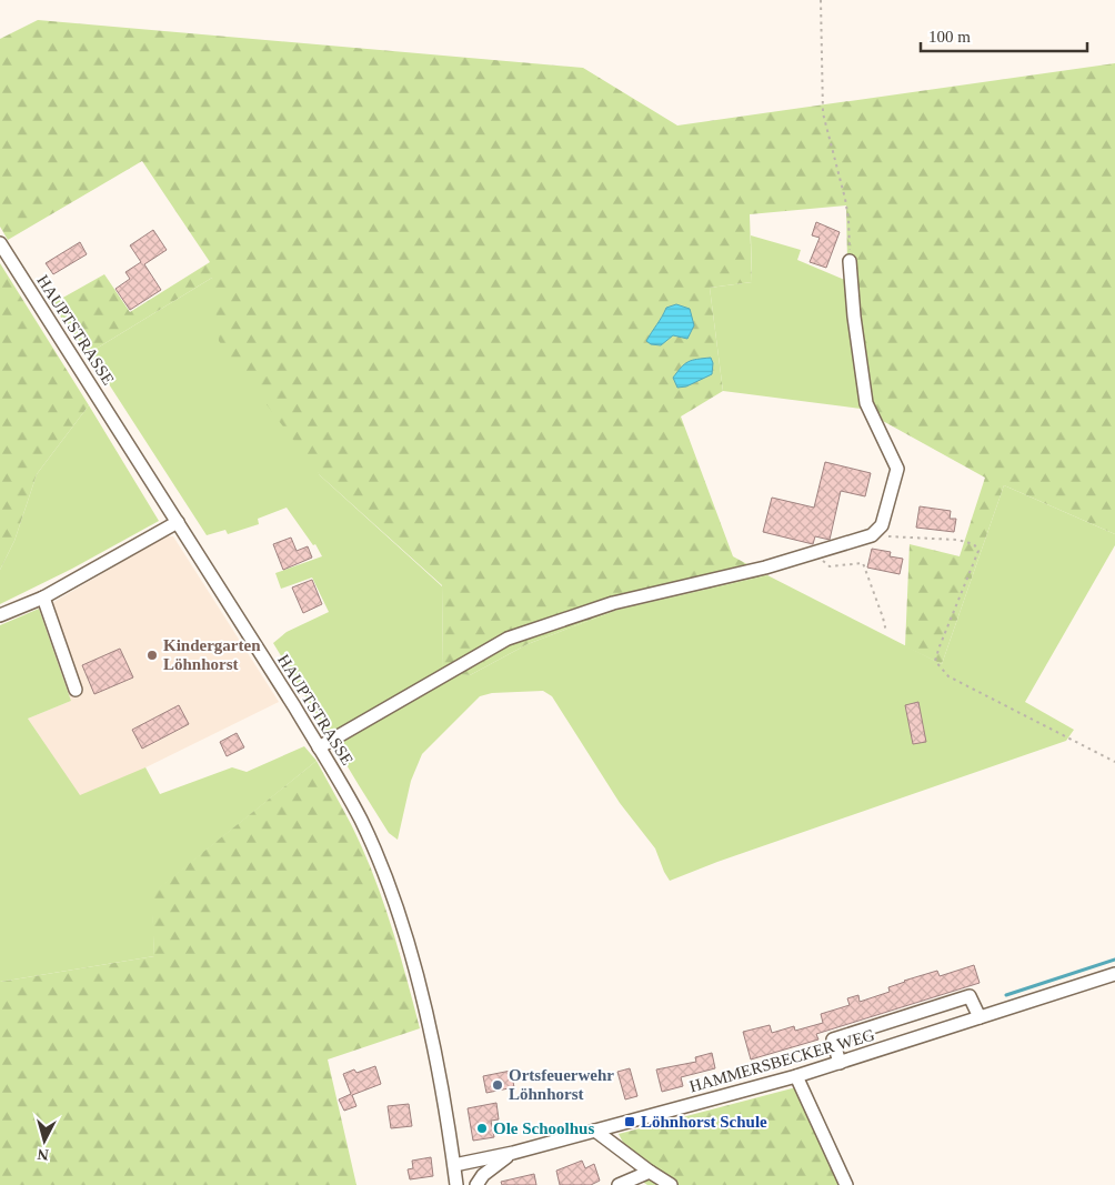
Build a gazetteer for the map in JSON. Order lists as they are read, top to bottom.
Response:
{
  "streets": {
    "street": ["HAUPTSTRASSE", "HAMMERSBECKER WEG"]
  },
  "crossings": [
    ["HAUPTSTRASSE", "HAMMERSBECKER WEG"]
  ],
  "places": {
    "other": ["Kindergarten Löhnhorst", "Ortsfeuerwehr Löhnhorst", "Ole Schoolhus"],
    "transit": ["Löhnhorst Schule"]
  },
  "scale_bar": "100 m",
  "north": "bottom"
}
